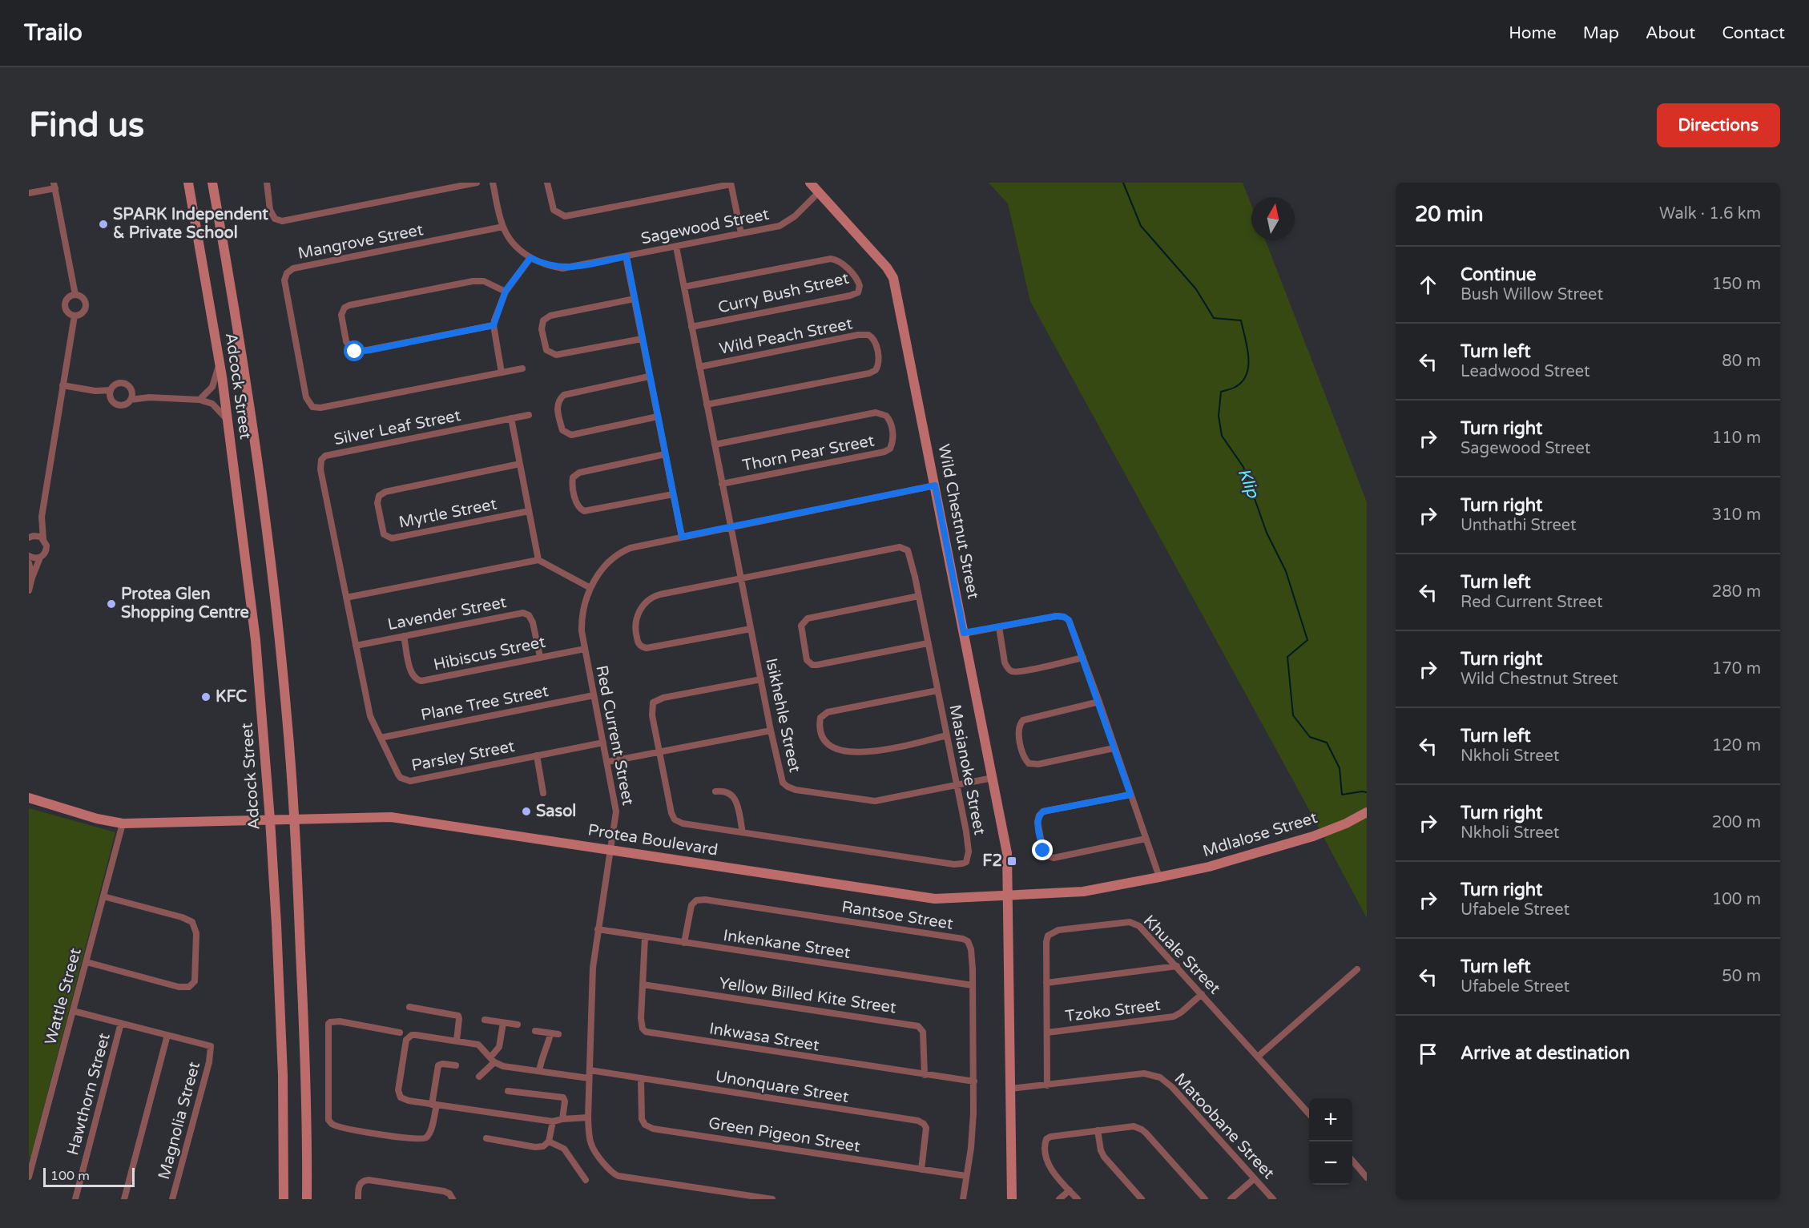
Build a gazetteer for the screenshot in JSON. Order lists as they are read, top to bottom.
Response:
{
  "streets": {
    "street": [
      "Sagewood Street",
      "Mangrove Street",
      "Curry Bush Street",
      "Wild Peach Street",
      "Adcock Street",
      "Silver Leaf Street",
      "Thorn Pear Street",
      "Myrtle Street",
      "Wild Chestnut Street",
      "Lavender Street",
      "Hibiscus Street",
      "Plane Tree Street",
      "Isikhehle Street",
      "Red Current Street",
      "Parsley Street",
      "Masianoke Street",
      "Mdlalose Street",
      "Protea Boulevard",
      "Rantsoe Street",
      "Inkenkane Street",
      "Khuale Street",
      "Yellow Billed Kite Street",
      "Wattle Street",
      "Tzoko Street",
      "Inkwasa Street",
      "Unonquare Street",
      "Hawthorn Street",
      "Magnolia Street",
      "Matoobane Street",
      "Green Pigeon Street"
    ]
  },
  "crossings": [
    ["Sagewood Street", "Mangrove Street"],
    ["Sagewood Street", "Wild Chestnut Street"],
    ["Sagewood Street", "Isikhehle Street"],
    ["Curry Bush Street", "Isikhehle Street"],
    ["Wild Peach Street", "Isikhehle Street"],
    ["Adcock Street", "Protea Boulevard"],
    ["Silver Leaf Street", "Parsley Street"],
    ["Thorn Pear Street", "Isikhehle Street"],
    ["Wild Chestnut Street", "Isikhehle Street"],
    ["Wild Chestnut Street", "Red Current Street"],
    ["Wild Chestnut Street", "Protea Boulevard"],
    ["Wild Chestnut Street", "Matoobane Street"],
    ["Lavender Street", "Hibiscus Street"],
    ["Lavender Street", "Parsley Street"],
    ["Hibiscus Street", "Red Current Street"],
    ["Plane Tree Street", "Red Current Street"],
    ["Plane Tree Street", "Parsley Street"],
    ["Isikhehle Street", "Red Current Street"],
    ["Isikhehle Street", "Masianoke Street"],
    ["Red Current Street", "Parsley Street"],
    ["Red Current Street", "Protea Boulevard"],
    ["Red Current Street", "Inkenkane Street"],
    ["Red Current Street", "Unonquare Street"],
    ["Mdlalose Street", "Protea Boulevard"],
    ["Protea Boulevard", "Wattle Street"],
    ["Rantsoe Street", "Inkenkane Street"],
    ["Rantsoe Street", "Inkwasa Street"],
    ["Rantsoe Street", "Green Pigeon Street"],
    ["Inkenkane Street", "Inkwasa Street"],
    ["Khuale Street", "Tzoko Street"],
    ["Khuale Street", "Matoobane Street"],
    ["Yellow Billed Kite Street", "Inkwasa Street"],
    ["Wattle Street", "Magnolia Street"],
    ["Unonquare Street", "Green Pigeon Street"],
    ["Hawthorn Street", "Magnolia Street"]
  ],
  "water": ["Klip"],
  "places": {
    "other": [
      "SPARK Independent & Private School",
      "Protea Glen Shopping Centre",
      "KFC",
      "Sasol"
    ],
    "transit": ["F2"]
  },
  "scale_bar": "100 m",
  "north": "top",
  "page": {
    "header": "Trailo",
    "nav": [
      "Home",
      "Map",
      "About",
      "Contact"
    ],
    "buttons": "Directions",
    "title": "Find us",
    "heading": ["20 min", "Walk · 1.6 km"],
    "list": [
      ["Continue", "Bush Willow Street", "150 m"],
      ["Turn left", "Leadwood Street", "80 m"],
      ["Turn right", "Sagewood Street", "110 m"],
      ["Turn right", "Unthathi Street", "310 m"],
      ["Turn left", "Red Current Street", "280 m"],
      ["Turn right", "Wild Chestnut Street", "170 m"],
      ["Turn left", "Nkholi Street", "120 m"],
      ["Turn right", "Nkholi Street", "200 m"],
      ["Turn right", "Ufabele Street", "100 m"],
      ["Turn left", "Ufabele Street", "50 m"],
      "Arrive at destination"
    ],
    "map_buttons": ["+", "−"],
    "scale": "100 m"
  }
}
